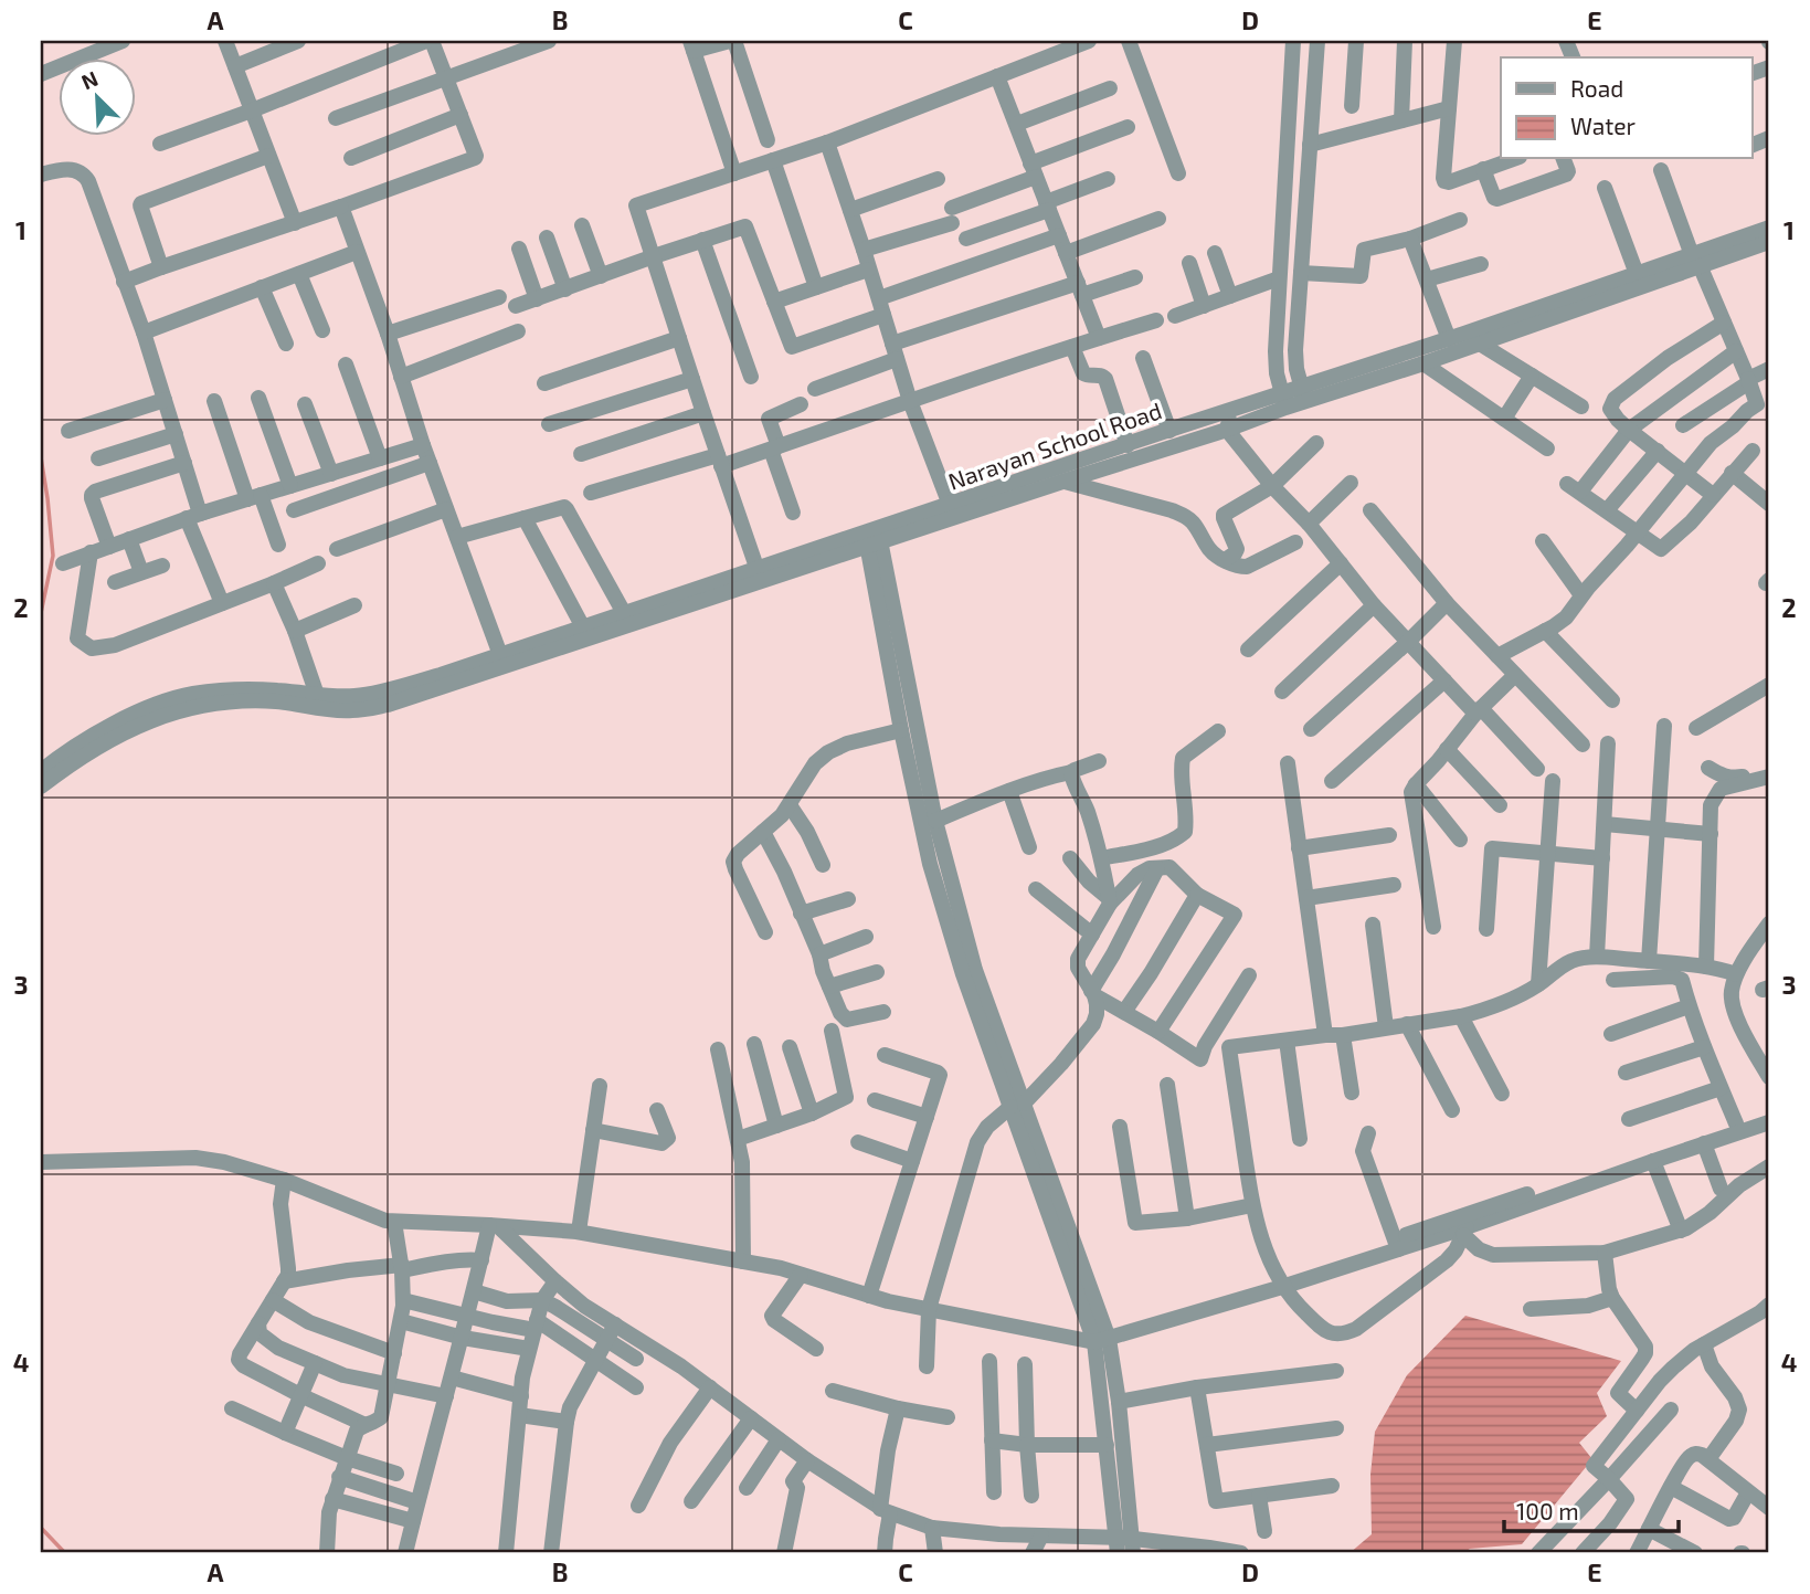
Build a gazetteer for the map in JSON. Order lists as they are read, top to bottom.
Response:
{
  "streets": {
    "street": ["Narayan School Road"]
  },
  "legend": ["Road", "Water"],
  "scale_bar": "100 m",
  "north": "top left",
  "grid": {
    "columns": [
      "A",
      "B",
      "C",
      "D",
      "E"
    ],
    "rows": [
      "1",
      "2",
      "3",
      "4"
    ]
  }
}
